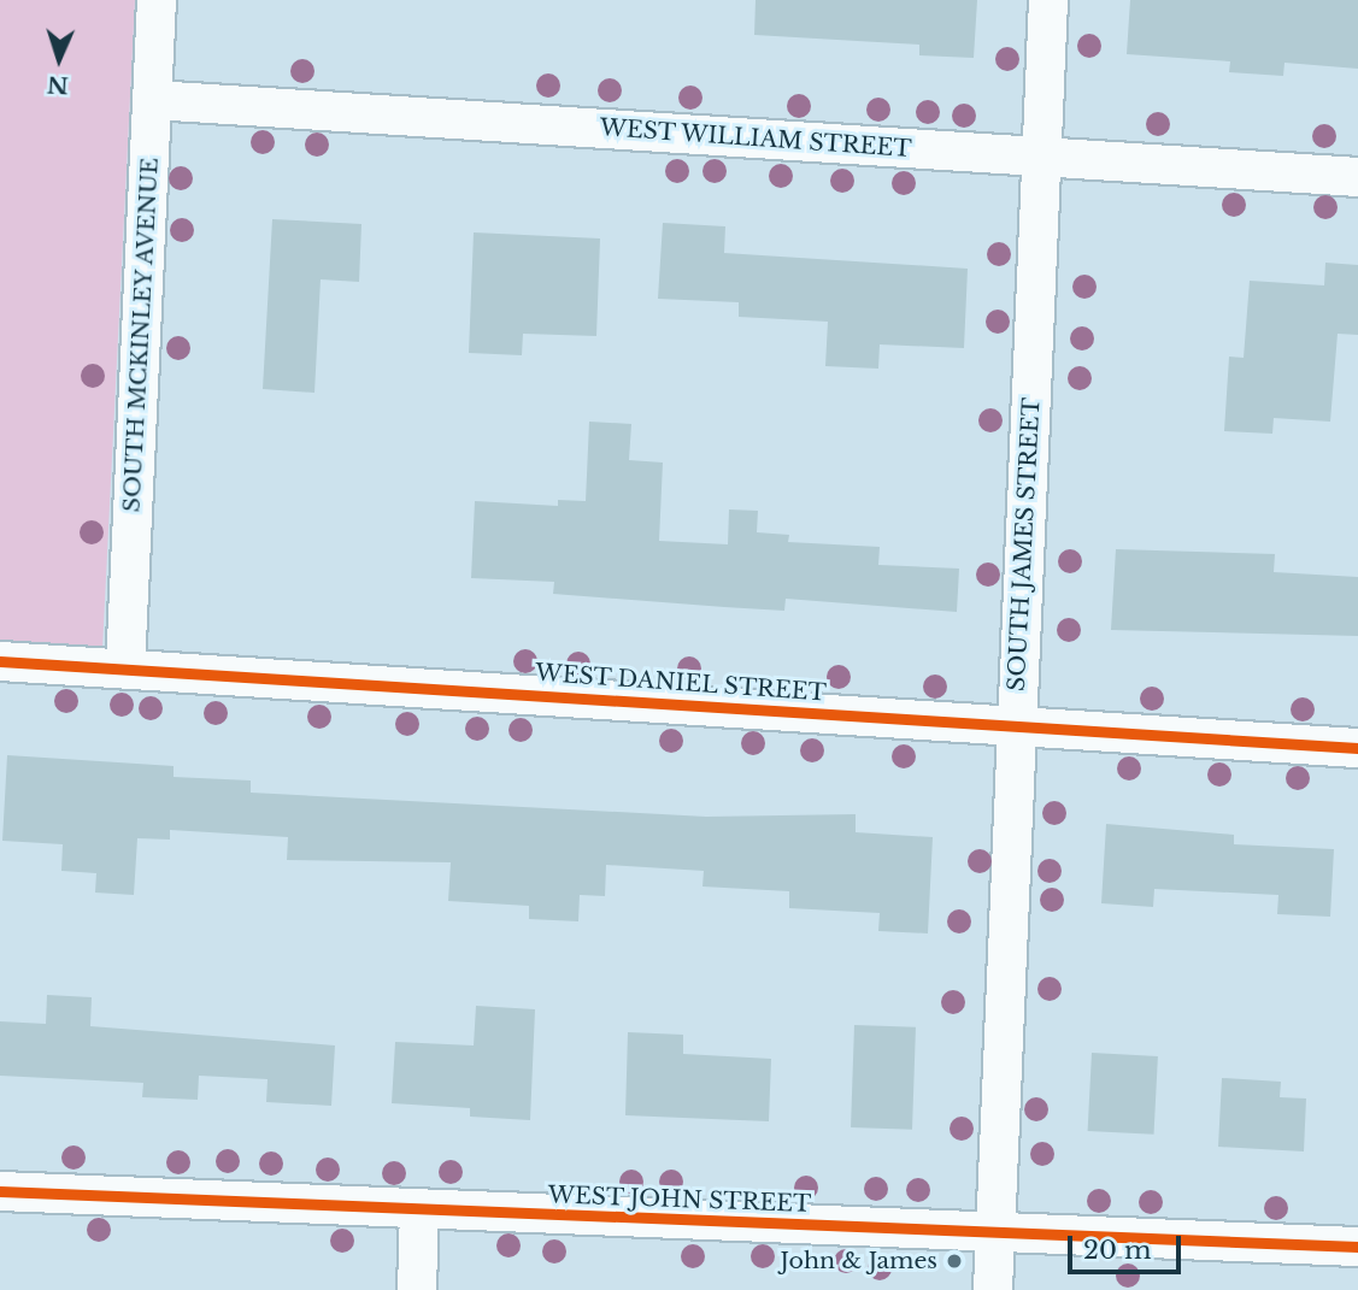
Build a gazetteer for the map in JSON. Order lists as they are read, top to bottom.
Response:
{
  "streets": {
    "street": [
      "WEST WILLIAM STREET",
      "SOUTH MCKINLEY AVENUE",
      "SOUTH JAMES STREET",
      "WEST DANIEL STREET",
      "WEST JOHN STREET"
    ]
  },
  "crossings": [
    ["WEST WILLIAM STREET", "SOUTH MCKINLEY AVENUE"],
    ["WEST WILLIAM STREET", "SOUTH JAMES STREET"],
    ["SOUTH MCKINLEY AVENUE", "WEST DANIEL STREET"],
    ["SOUTH JAMES STREET", "WEST DANIEL STREET"],
    ["SOUTH JAMES STREET", "WEST JOHN STREET"]
  ],
  "places": ["John & James"],
  "scale_bar": "20 m",
  "north": "bottom"
}
